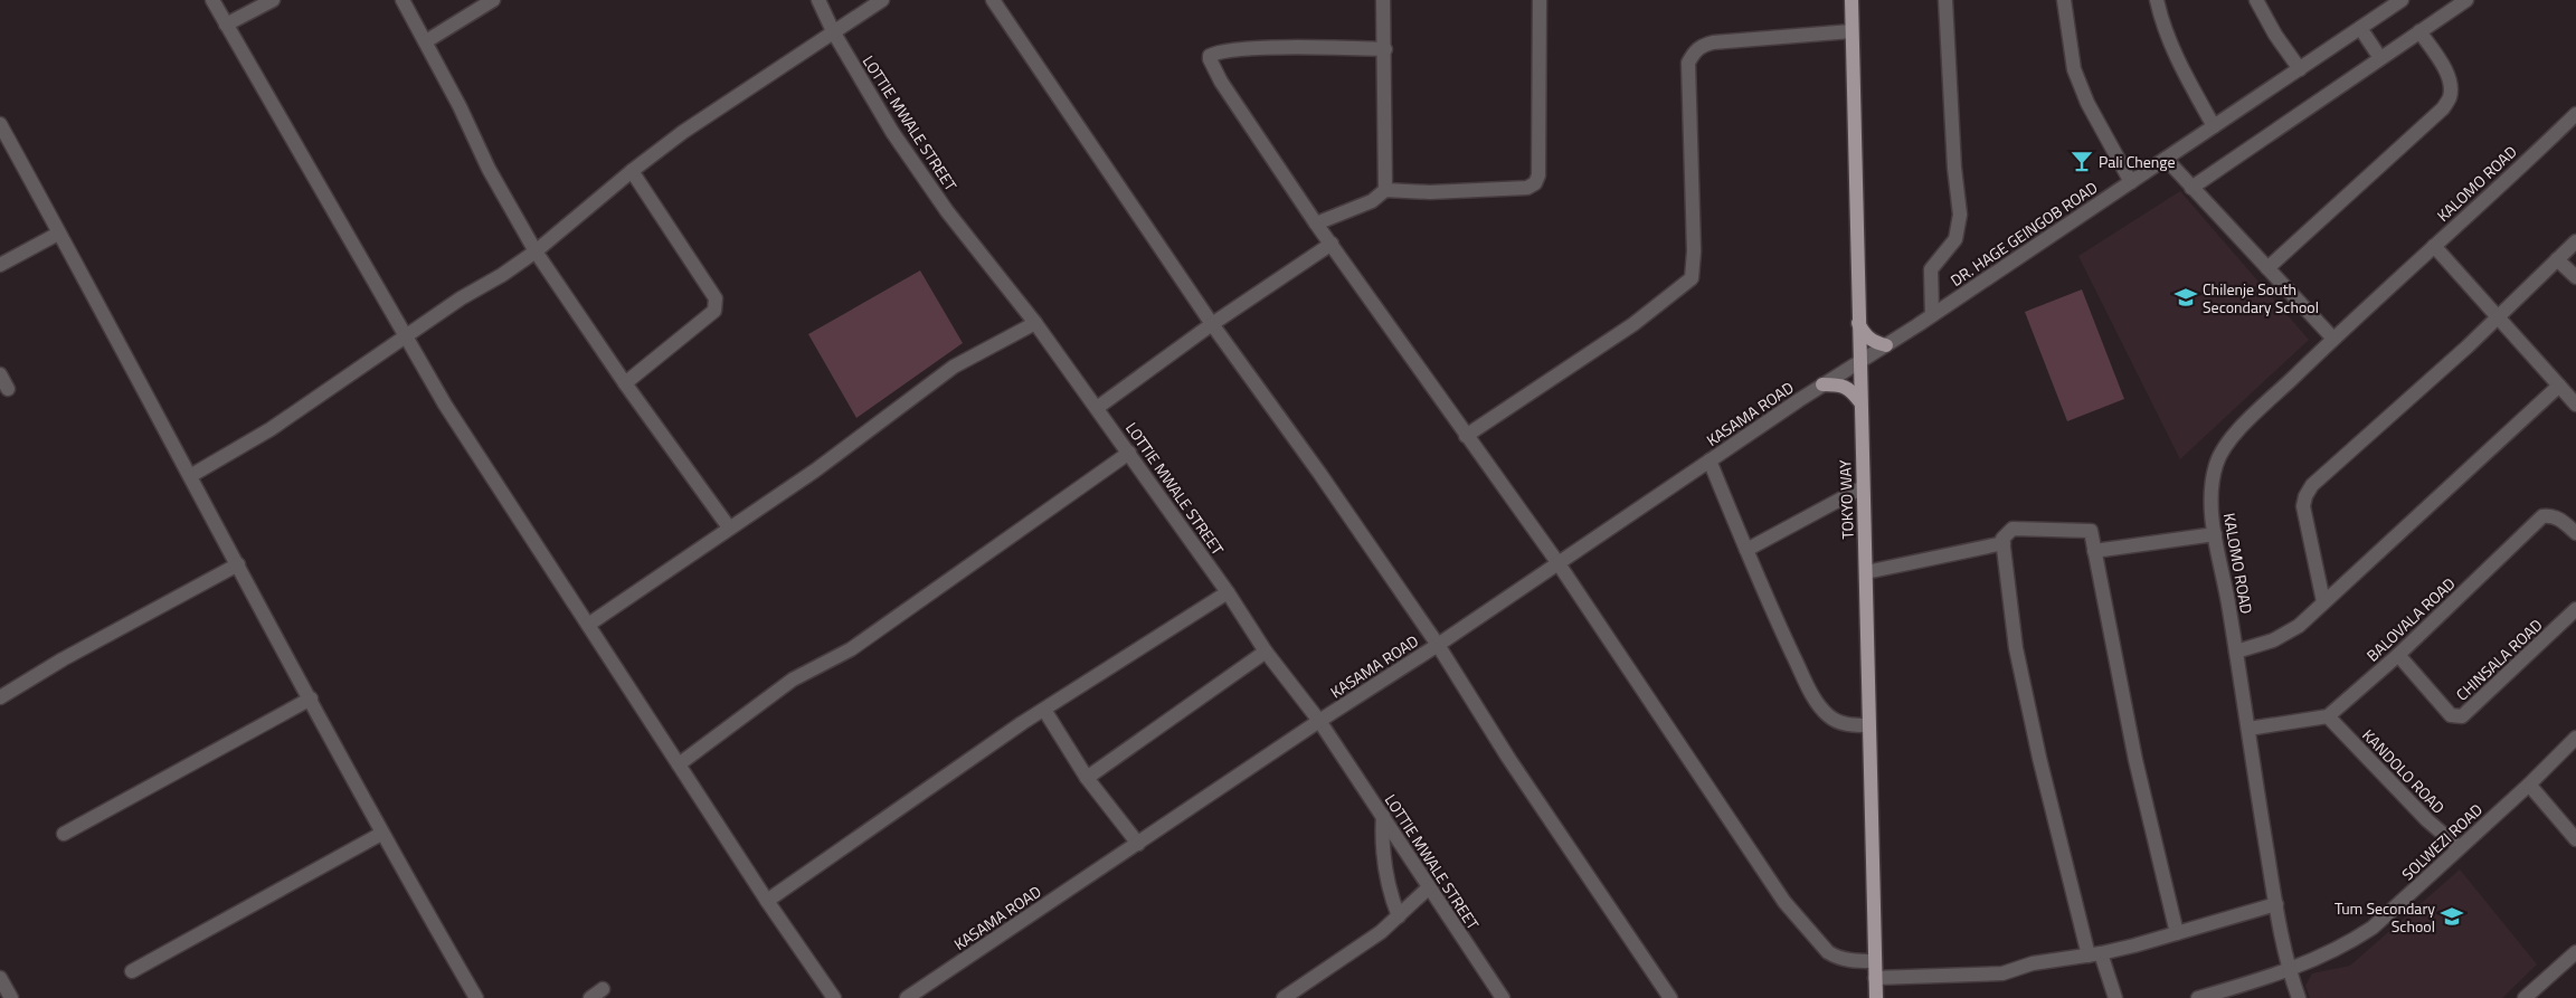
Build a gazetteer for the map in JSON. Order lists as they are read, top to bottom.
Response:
{
  "streets": {
    "main road": ["TOKYO WAY"],
    "street": [
      "LOTTIE MWALE STREET",
      "KALOMO ROAD",
      "DR. HAGE GEINGOB ROAD",
      "KASAMA ROAD",
      "BALOVALA ROAD",
      "CHINSALA ROAD",
      "KANDOLO ROAD",
      "SOLWEZI ROAD"
    ]
  },
  "crossings": [
    ["LOTTIE MWALE STREET", "KASAMA ROAD"],
    ["KALOMO ROAD", "SOLWEZI ROAD"],
    ["DR. HAGE GEINGOB ROAD", "KASAMA ROAD"],
    ["DR. HAGE GEINGOB ROAD", "TOKYO WAY"],
    ["KASAMA ROAD", "TOKYO WAY"],
    ["BALOVALA ROAD", "CHINSALA ROAD"],
    ["BALOVALA ROAD", "KANDOLO ROAD"],
    ["KANDOLO ROAD", "SOLWEZI ROAD"]
  ],
  "places": {
    "bar": ["Pali Chenge"],
    "school or university": ["Chilenje South Secondary School", "Tum Secondary School"]
  }
}
